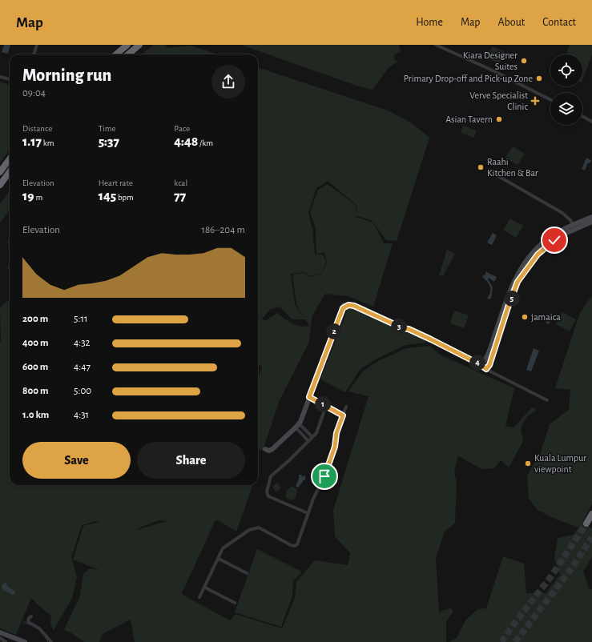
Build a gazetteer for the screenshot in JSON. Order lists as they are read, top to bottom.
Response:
{
  "places": {
    "other": [
      "Kiara Designer Suites",
      "Primary Drop-off and Pick-up Zone",
      "Asian Tavern",
      "Raahi Kitchen & Bar",
      "jamaica",
      "Kuala Lumpur viewpoint"
    ],
    "health": ["Verve Specialist Clinic"]
  },
  "page": {
    "header": "Map",
    "nav": [
      "Home",
      "Map",
      "About",
      "Contact"
    ],
    "heading": ["Morning run", "09:04"],
    "stats": [
      ["Distance", "1.17 km"],
      ["Time", "5:37"],
      ["Pace", "4:48 /km"],
      ["Elevation", "19 m"],
      ["Heart rate", "145 bpm"],
      ["kcal", "77"]
    ],
    "chart": ["Elevation", "186–204 m"],
    "pins": [
      "5",
      "3",
      "2",
      "4",
      "1"
    ],
    "list": [
      {
        "name": "200 m",
        "note": "5:11"
      },
      {
        "name": "400 m",
        "note": "4:32"
      },
      {
        "name": "600 m",
        "note": "4:47"
      },
      {
        "name": "800 m",
        "note": "5:00"
      },
      {
        "name": "1.0 km",
        "note": "4:31"
      }
    ],
    "buttons": ["Save", "Share"]
  }
}
